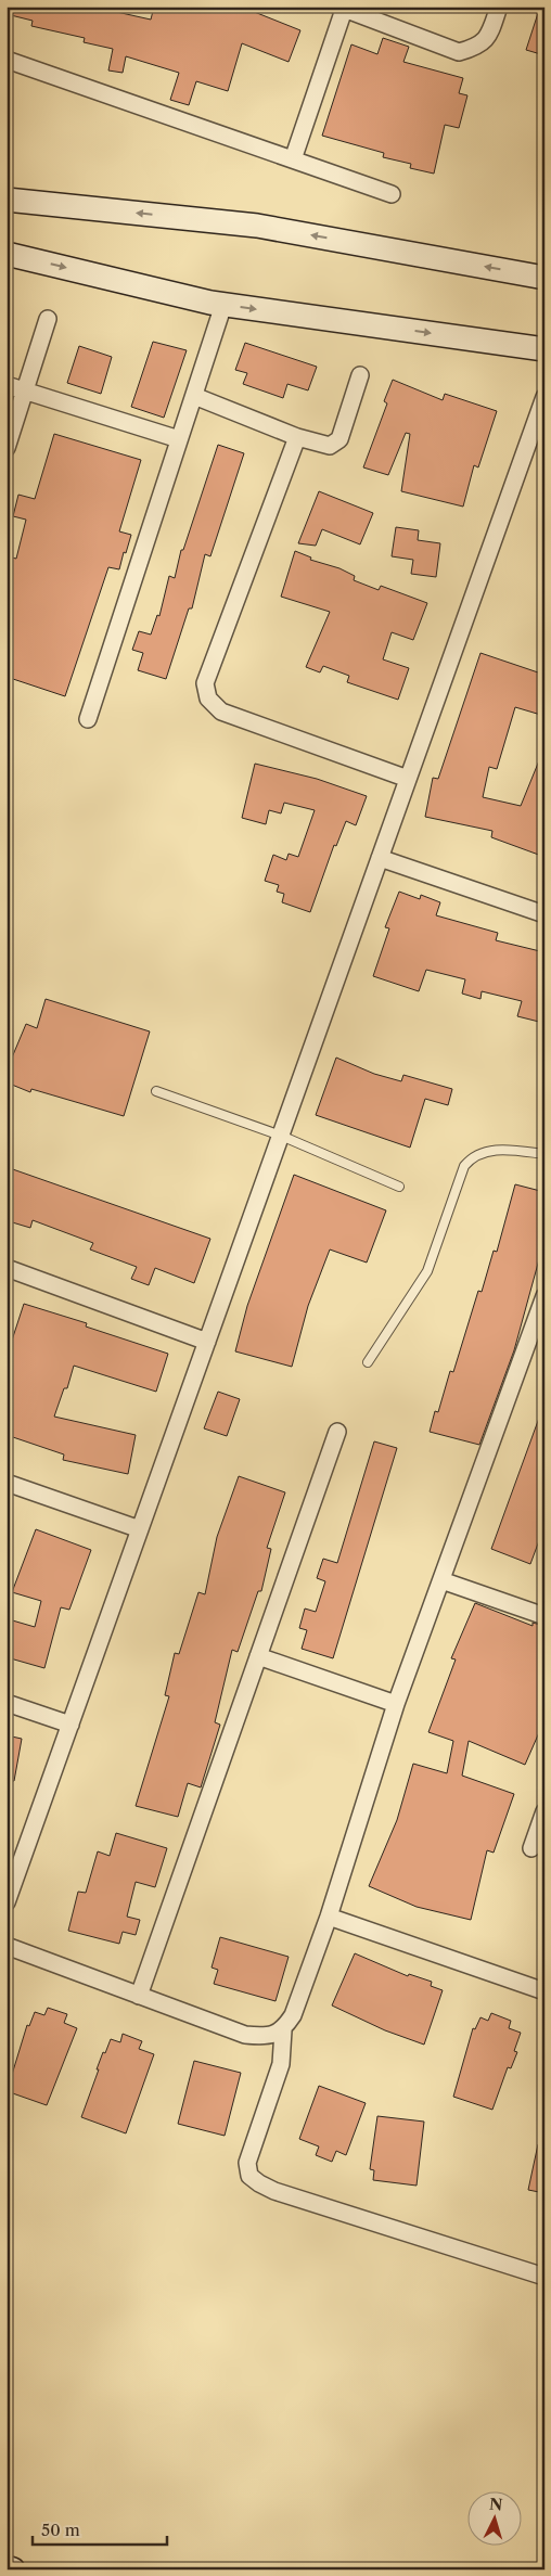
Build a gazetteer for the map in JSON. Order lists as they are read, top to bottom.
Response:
{
  "scale_bar": "50 m",
  "north": "top"
}
